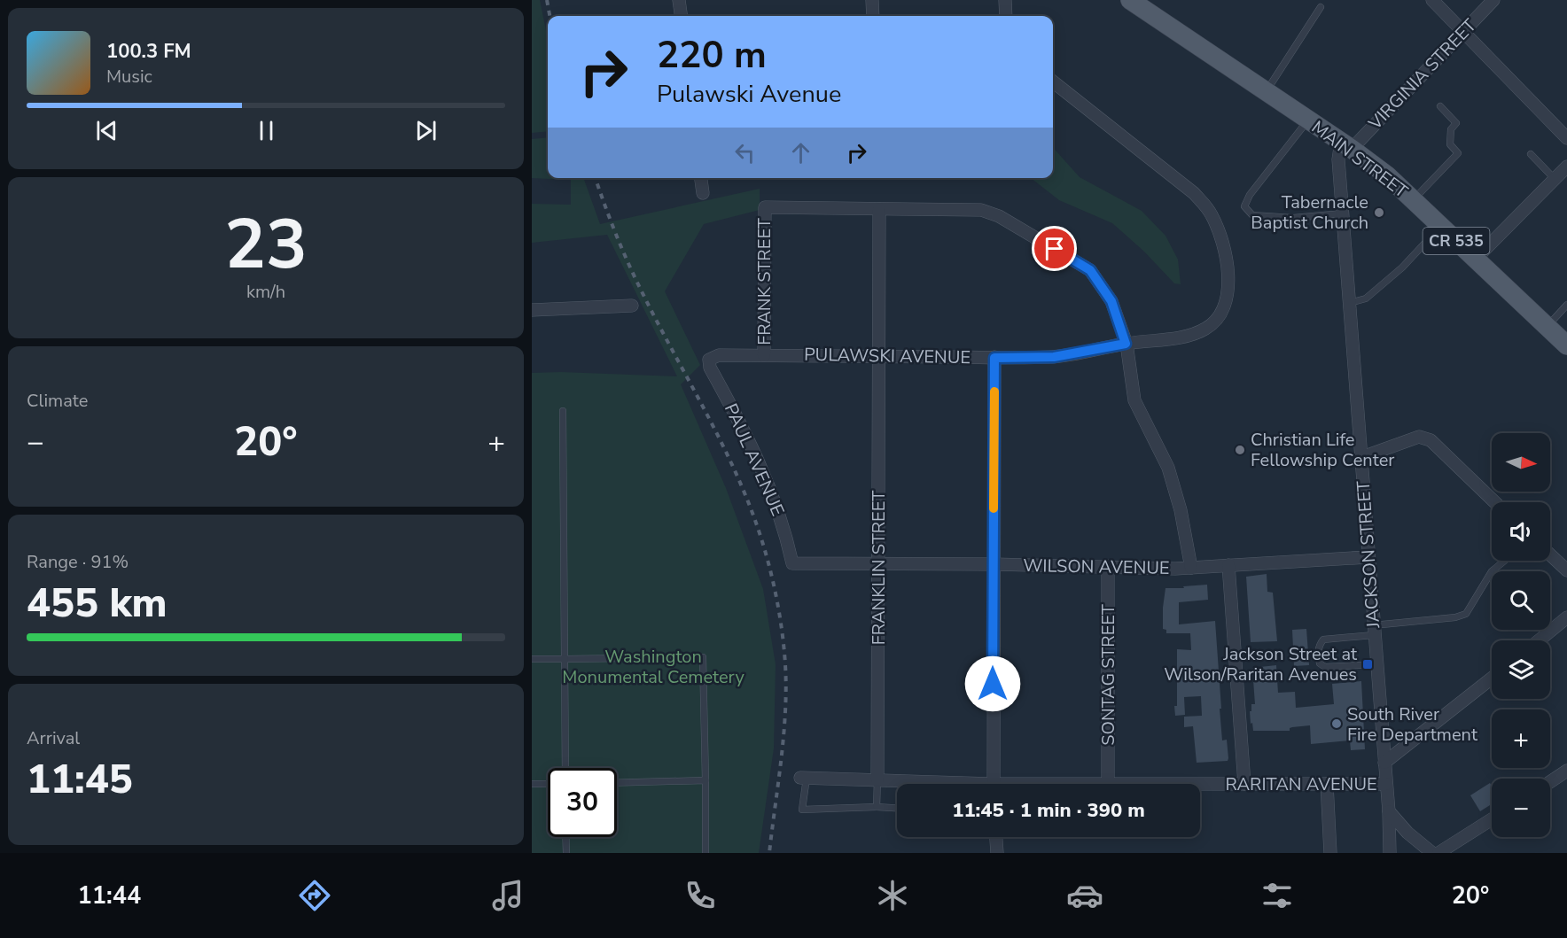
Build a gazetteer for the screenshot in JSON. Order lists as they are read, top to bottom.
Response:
{
  "streets": {
    "main road": ["MAIN STREET", "CR 535"],
    "street": [
      "VIRGINIA STREET",
      "FRANK STREET",
      "PULAWSKI AVENUE",
      "PAUL AVENUE",
      "JACKSON STREET",
      "WILSON AVENUE",
      "FRANKLIN STREET",
      "SONTAG STREET",
      "RARITAN AVENUE"
    ]
  },
  "crossings": [
    ["VIRGINIA STREET", "MAIN STREET"],
    ["VIRGINIA STREET", "JACKSON STREET"],
    ["MAIN STREET", "JACKSON STREET"],
    ["FRANK STREET", "PULAWSKI AVENUE"],
    ["FRANK STREET", "FRANKLIN STREET"],
    ["PULAWSKI AVENUE", "PAUL AVENUE"],
    ["PULAWSKI AVENUE", "FRANKLIN STREET"],
    ["PAUL AVENUE", "WILSON AVENUE"],
    ["JACKSON STREET", "WILSON AVENUE"],
    ["JACKSON STREET", "RARITAN AVENUE"],
    ["WILSON AVENUE", "FRANKLIN STREET"],
    ["WILSON AVENUE", "SONTAG STREET"],
    ["FRANKLIN STREET", "RARITAN AVENUE"]
  ],
  "parks": ["Washington Monumental Cemetery"],
  "places": {
    "other": ["Tabernacle Baptist Church", "Christian Life Fellowship Center", "South River Fire Department"],
    "transit": ["Jackson Street at Wilson/Raritan Avenues"]
  },
  "north": "right",
  "page": {
    "turn": ["220 m", "Pulawski Avenue"],
    "song": ["100.3 FM", "Music"],
    "tile": [
      ["23", "km/h"],
      "Climate",
      ["Range · 91%", "455 km"],
      ["Arrival", "11:45"]
    ],
    "heat": ["−", "20°", "+"],
    "map_buttons": ["+", "−"],
    "limit": "30",
    "trip": "11:45 · 1 min · 390 m",
    "tabs": ["11:44", "20°"]
  }
}
